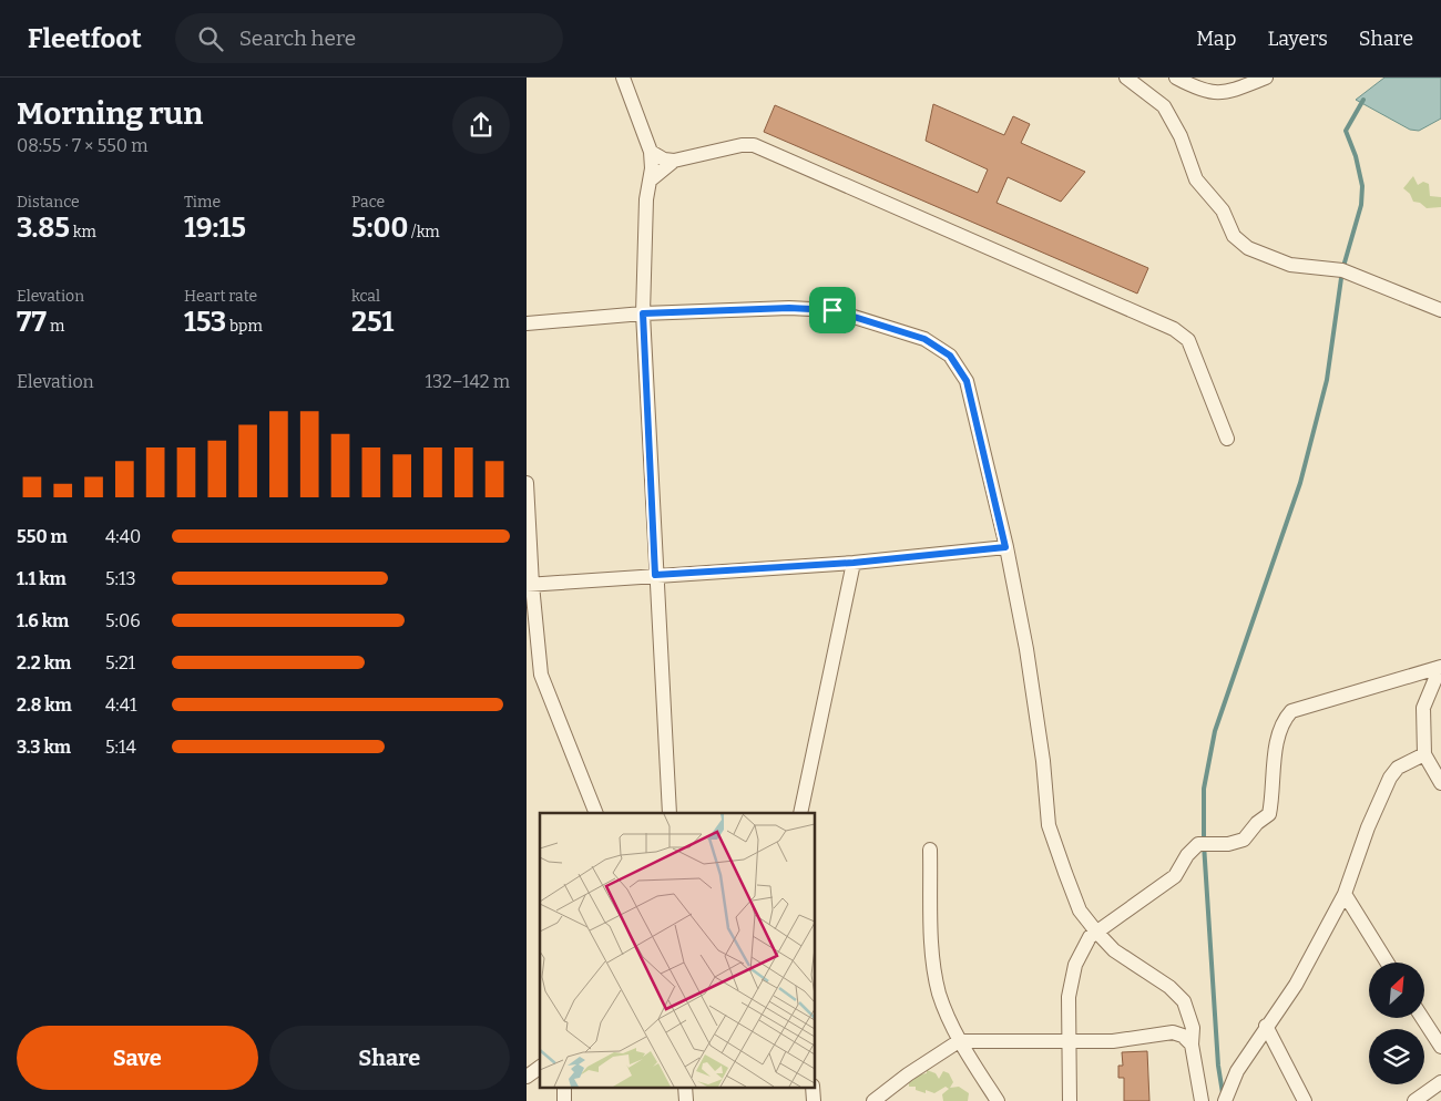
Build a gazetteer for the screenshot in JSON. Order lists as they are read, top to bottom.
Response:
{
  "north": "top right",
  "page": {
    "header": "Fleetfoot",
    "search": "Search here",
    "nav": ["Map", "Layers", "Share"],
    "heading": ["Morning run", "08:55 · 7 × 550 m"],
    "stats": [
      ["Distance", "3.85 km"],
      ["Time", "19:15"],
      ["Pace", "5:00 /km"],
      ["Elevation", "77 m"],
      ["Heart rate", "153 bpm"],
      ["kcal", "251"]
    ],
    "chart": ["Elevation", "132–142 m"],
    "list": [
      {
        "name": "550 m",
        "note": "4:40"
      },
      {
        "name": "1.1 km",
        "note": "5:13"
      },
      {
        "name": "1.6 km",
        "note": "5:06"
      },
      {
        "name": "2.2 km",
        "note": "5:21"
      },
      {
        "name": "2.8 km",
        "note": "4:41"
      },
      {
        "name": "3.3 km",
        "note": "5:14"
      }
    ],
    "buttons": ["Save", "Share"]
  }
}
